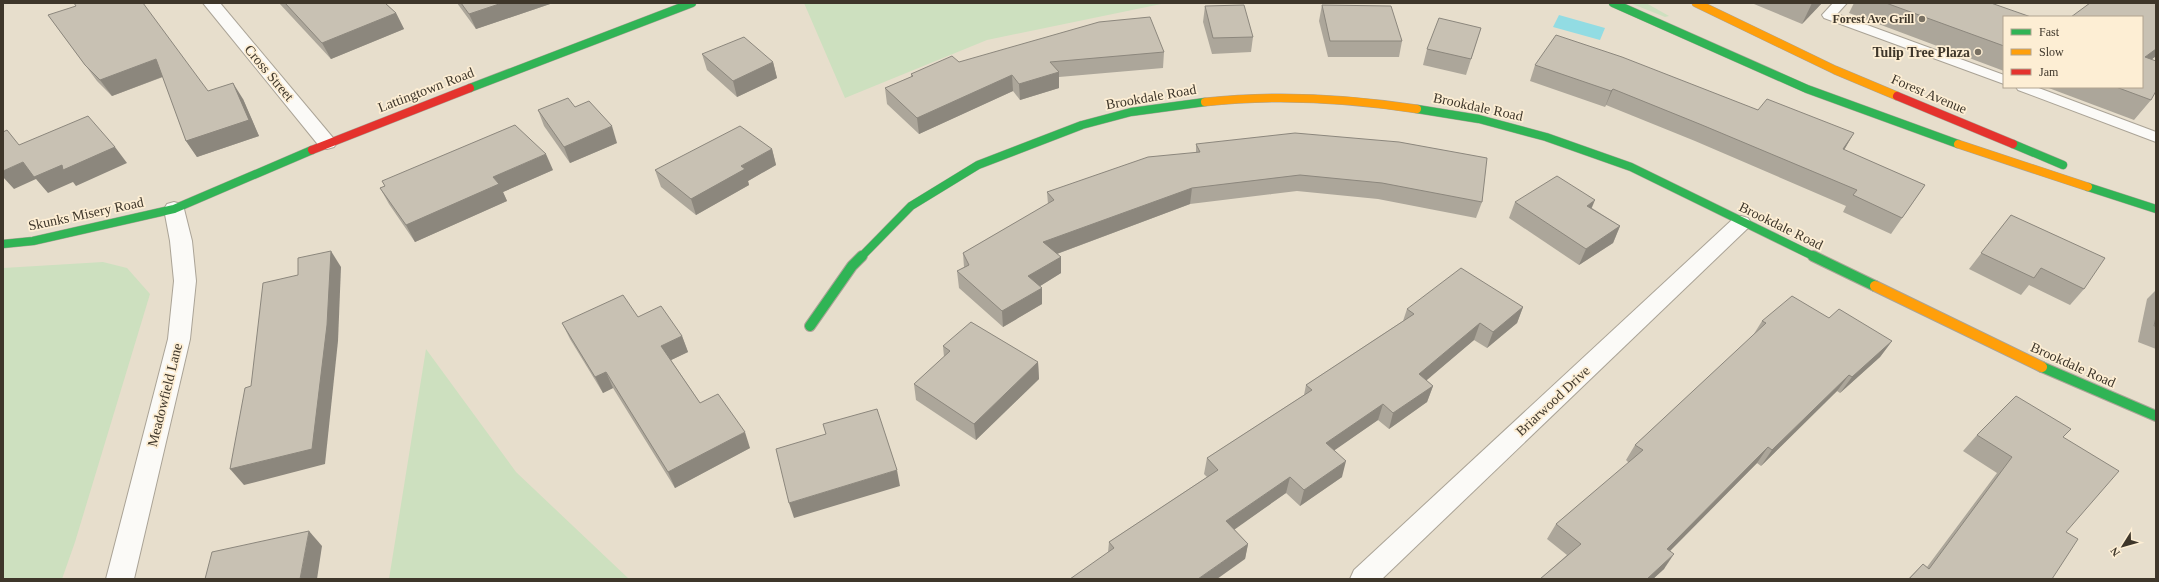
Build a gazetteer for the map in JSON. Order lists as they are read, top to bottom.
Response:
{
  "streets": {
    "main road": [
      "Lattingtown Road",
      "Forest Avenue",
      "Brookdale Road",
      "Skunks Misery Road"
    ],
    "street": ["Cross Street", "Meadowfield Lane", "Briarwood Drive"]
  },
  "crossings": [
    ["Cross Street", "Lattingtown Road"],
    ["Lattingtown Road", "Skunks Misery Road"],
    ["Lattingtown Road", "Meadowfield Lane"],
    ["Brookdale Road", "Briarwood Drive"],
    ["Skunks Misery Road", "Meadowfield Lane"]
  ],
  "places": ["Forest Ave Grill", "Tulip Tree Plaza"],
  "legend": ["Fast", "Slow", "Jam"],
  "north": "bottom left"
}
